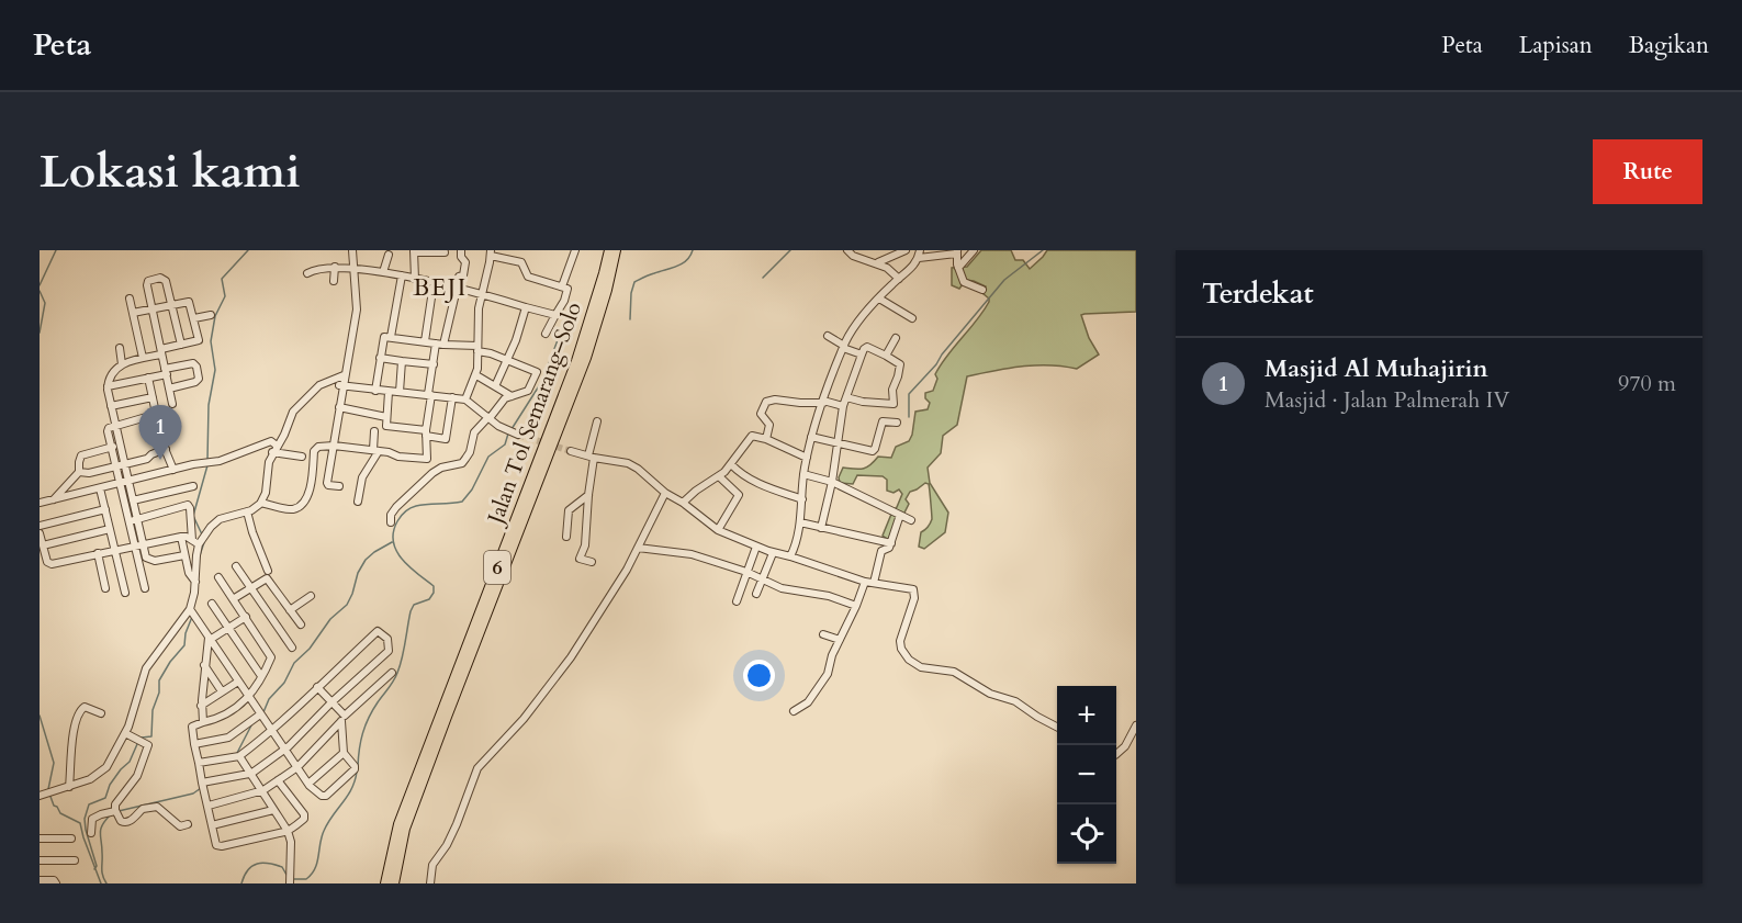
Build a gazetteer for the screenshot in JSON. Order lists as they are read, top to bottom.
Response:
{
  "streets": {
    "highway": ["Jalan Tol Semarang–Solo", "6"]
  },
  "districts": ["BEJI"],
  "page": {
    "header": "Peta",
    "nav": ["Peta", "Lapisan", "Bagikan"],
    "buttons": "Rute",
    "title": "Lokasi kami",
    "heading": "Terdekat",
    "list": [
      {
        "mark": "1",
        "name": "Masjid Al Muhajirin",
        "note": "Masjid · Jalan Palmerah IV",
        "value": "970 m"
      }
    ],
    "pins": "1",
    "map_buttons": ["+", "−"]
  }
}
